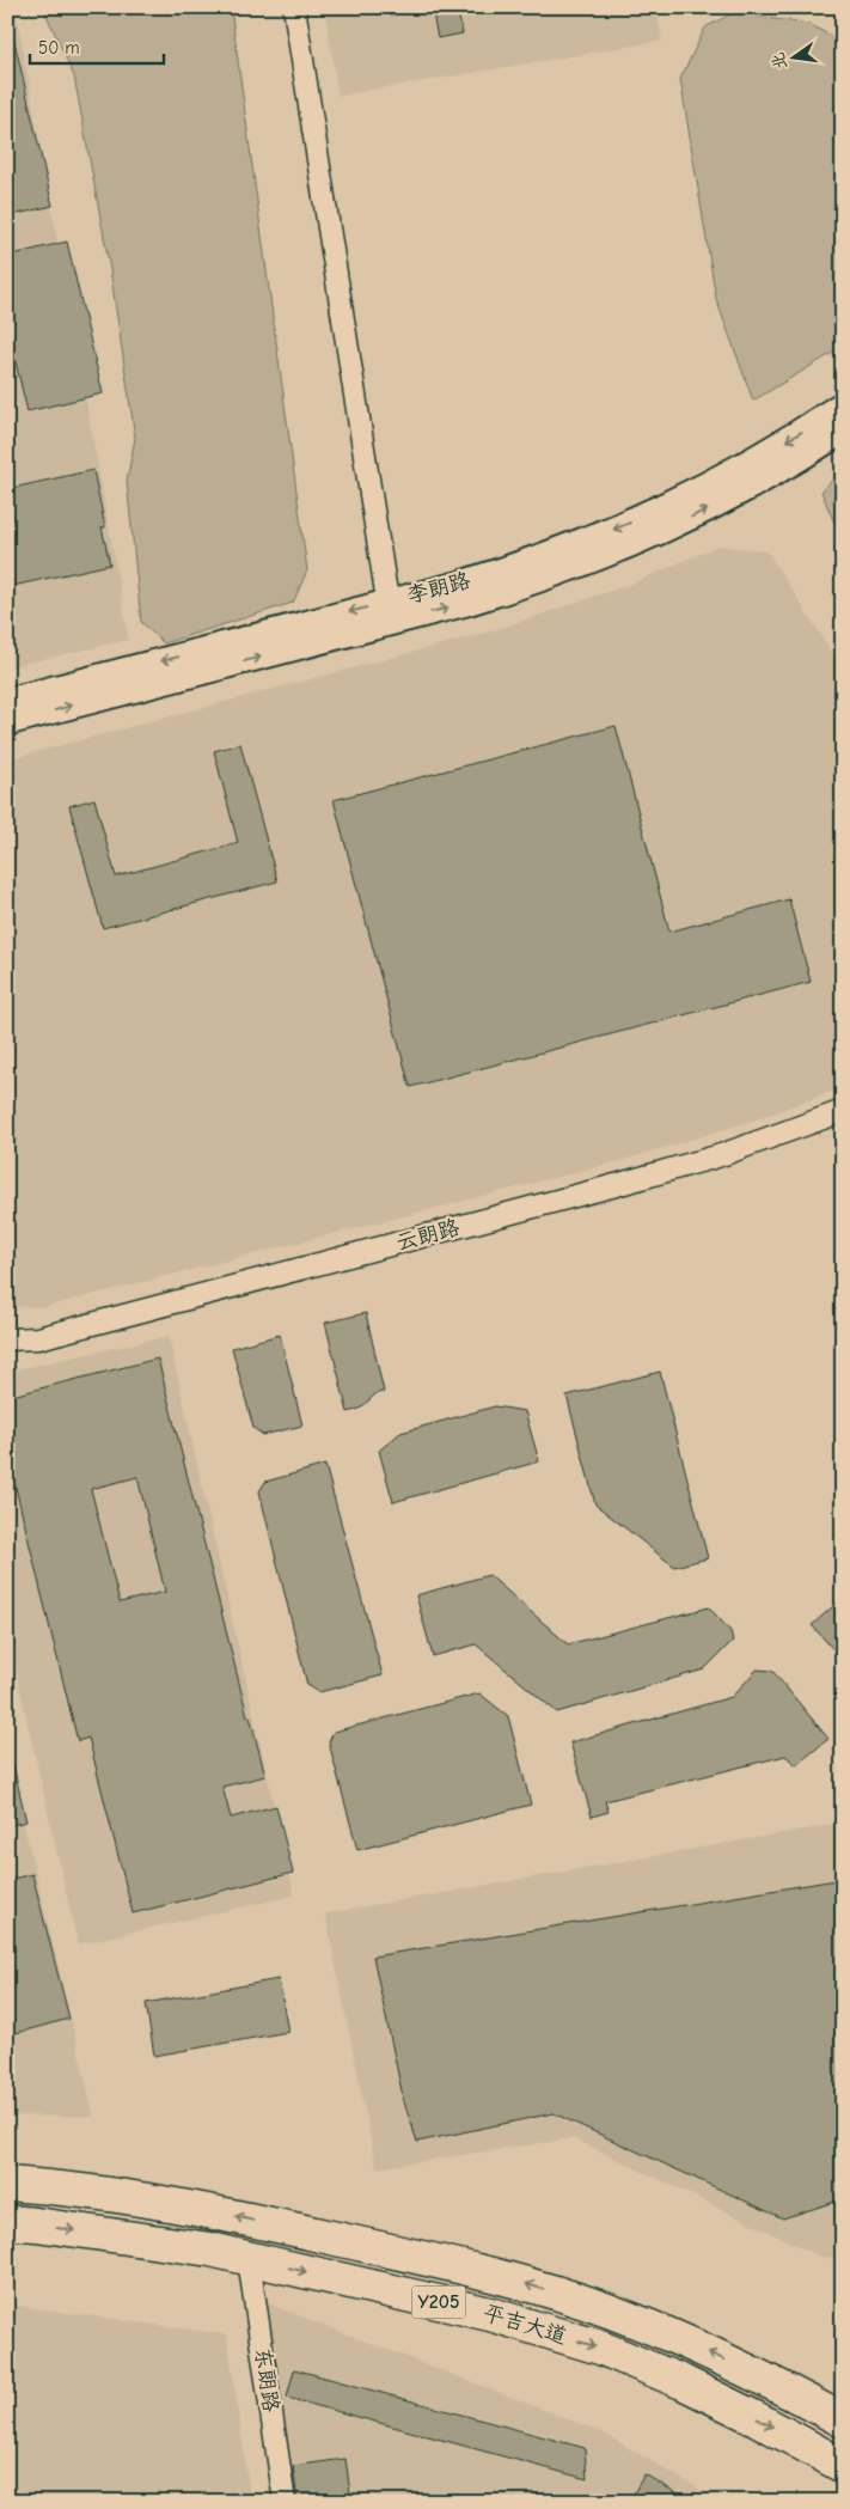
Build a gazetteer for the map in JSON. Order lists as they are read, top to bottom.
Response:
{
  "streets": {
    "main road": ["Y205", "平吉大道"],
    "street": ["李朗路", "云朗路", "东朗路"]
  },
  "crossings": [
    ["平吉大道", "东朗路"]
  ],
  "scale_bar": "50 m",
  "north": "left"
}
